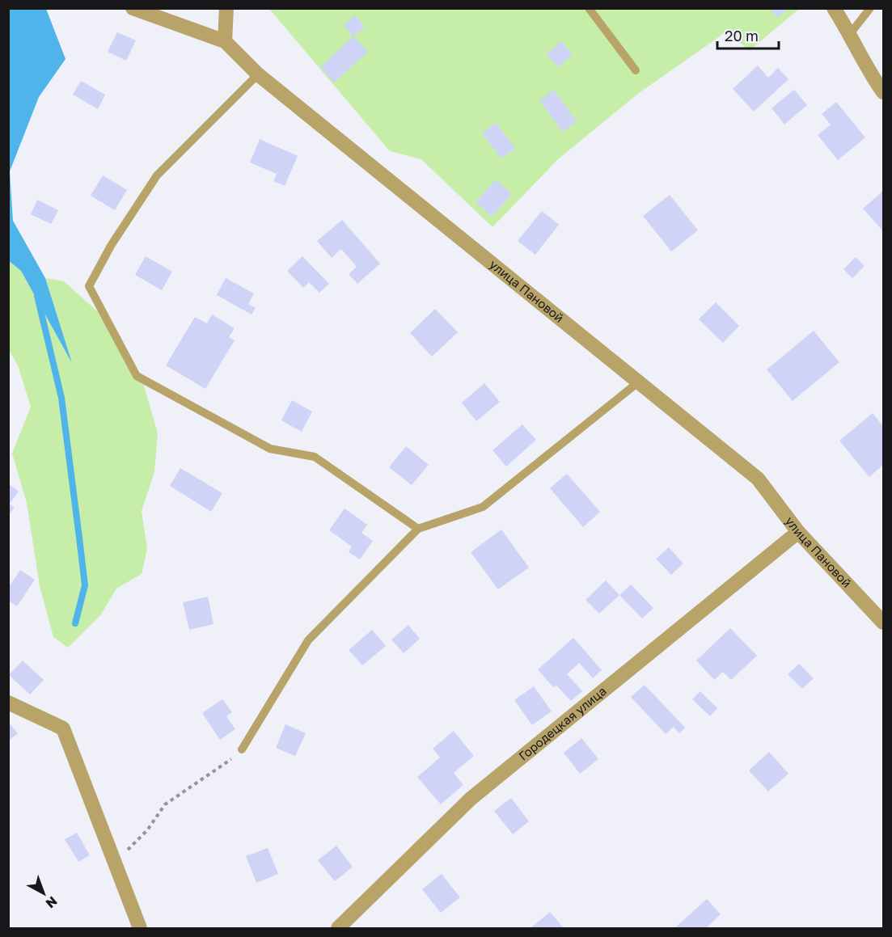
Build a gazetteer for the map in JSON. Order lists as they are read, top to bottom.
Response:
{
  "streets": {
    "street": ["улица Пановой", "Городецкая улица"]
  },
  "crossings": [
    ["улица Пановой", "Городецкая улица"]
  ],
  "scale_bar": "20 m",
  "north": "bottom right"
}
